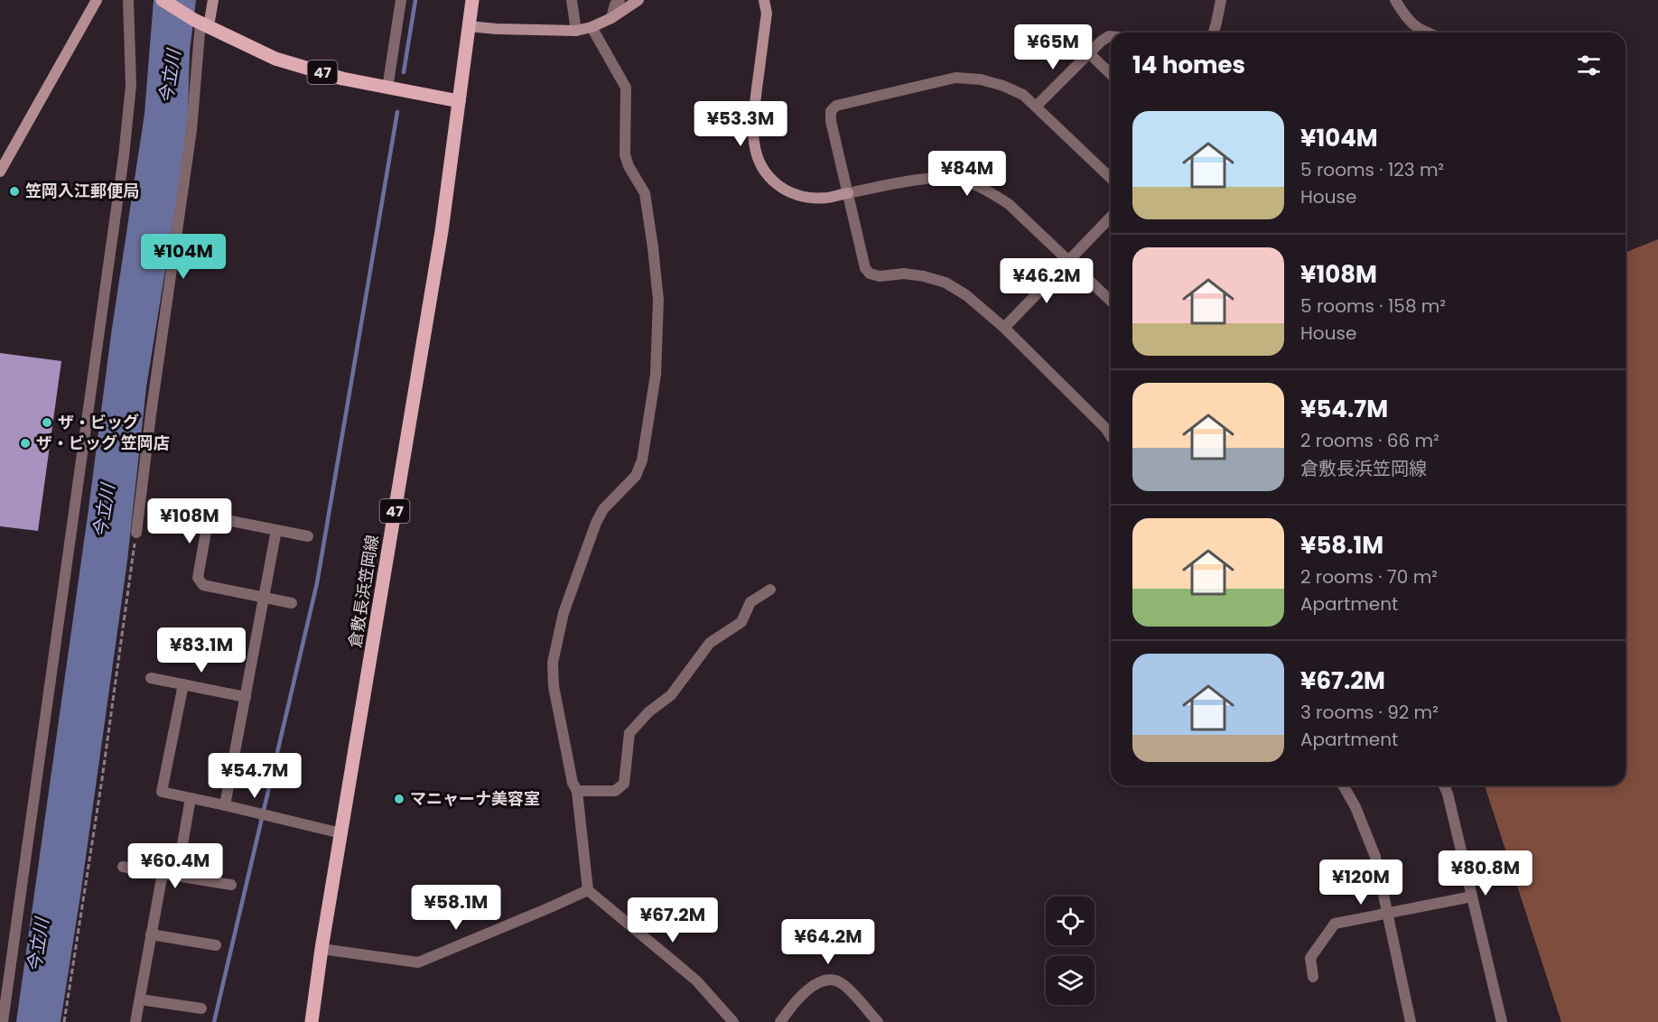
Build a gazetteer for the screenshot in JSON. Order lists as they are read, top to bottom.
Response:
{
  "streets": {
    "main road": ["47", "倉敷長浜笠岡線"]
  },
  "crossings": [
    ["47", "倉敷長浜笠岡線"]
  ],
  "water": ["今立川"],
  "places": [
    "笠岡入江郵便局",
    "ザ・ビッグ",
    "ザ・ビッグ 笠岡店",
    "マニャーナ美容室"
  ],
  "page": {
    "price": [
      "¥65M",
      "¥53.3M",
      "¥84M",
      "¥104M",
      "¥46.2M",
      "¥108M",
      "¥83.1M",
      "¥54.7M",
      "¥60.4M",
      "¥80.8M",
      "¥120M",
      "¥58.1M",
      "¥67.2M",
      "¥64.2M"
    ],
    "heading": "14 homes",
    "list": [
      {
        "name": "¥104M",
        "note": "5 rooms · 123 m² · House"
      },
      {
        "name": "¥108M",
        "note": "5 rooms · 158 m² · House"
      },
      {
        "name": "¥54.7M",
        "note": "2 rooms · 66 m² · 倉敷長浜笠岡線"
      },
      {
        "name": "¥58.1M",
        "note": "2 rooms · 70 m² · Apartment"
      },
      {
        "name": "¥67.2M",
        "note": "3 rooms · 92 m² · Apartment"
      }
    ]
  }
}
